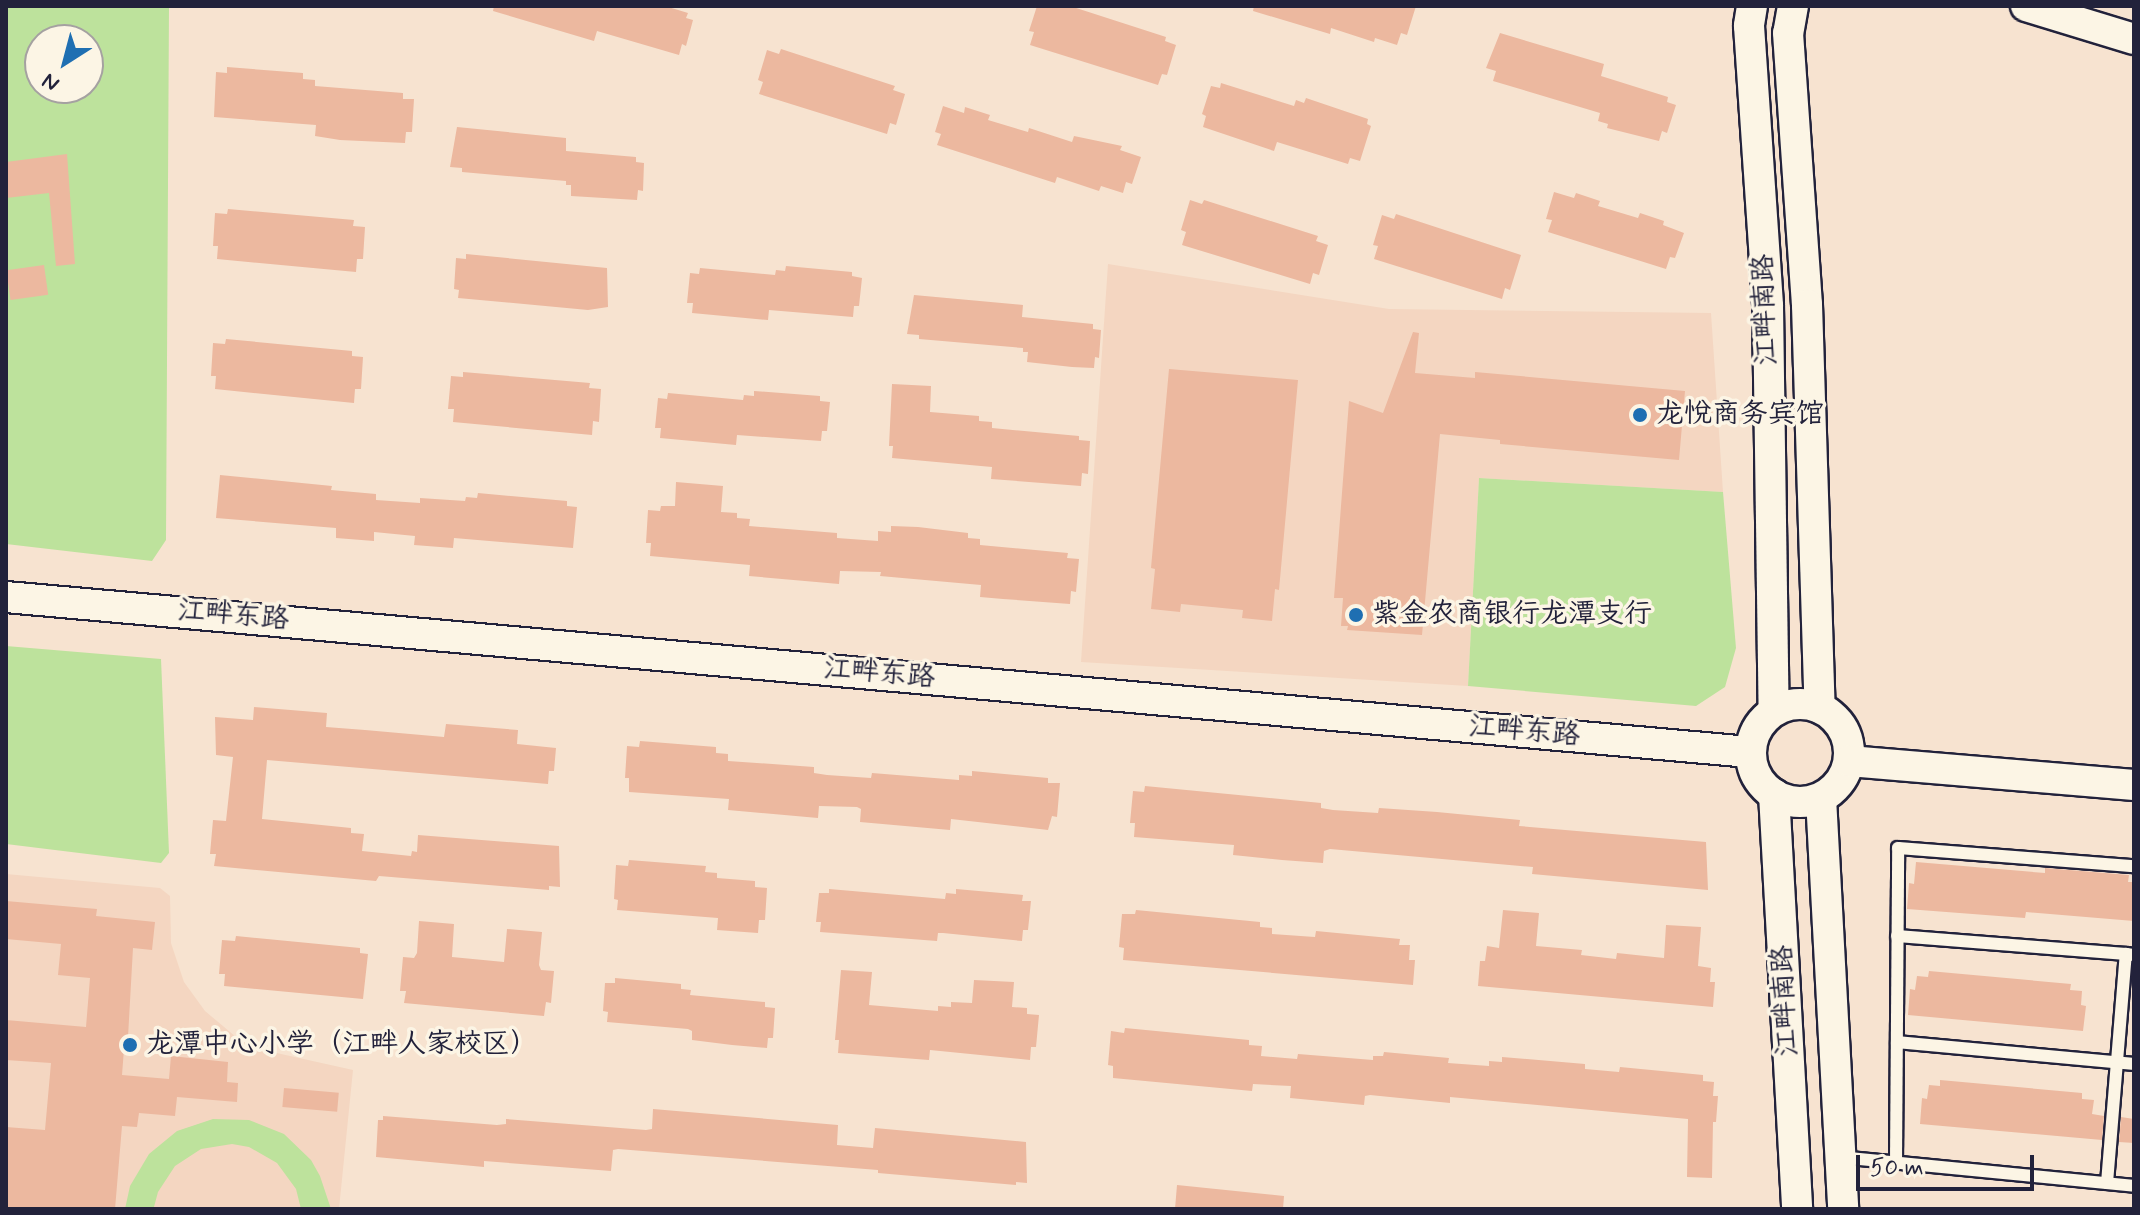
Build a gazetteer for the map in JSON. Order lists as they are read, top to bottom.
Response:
{
  "streets": {
    "street": ["江畔南路", "江畔东路"]
  },
  "crossings": [
    ["江畔南路", "江畔东路"]
  ],
  "places": ["龙悦商务宾馆", "紫金农商银行龙潭支行", "龙潭中心小学（江畔人家校区）"],
  "scale_bar": "50 m",
  "north": "bottom left"
}
